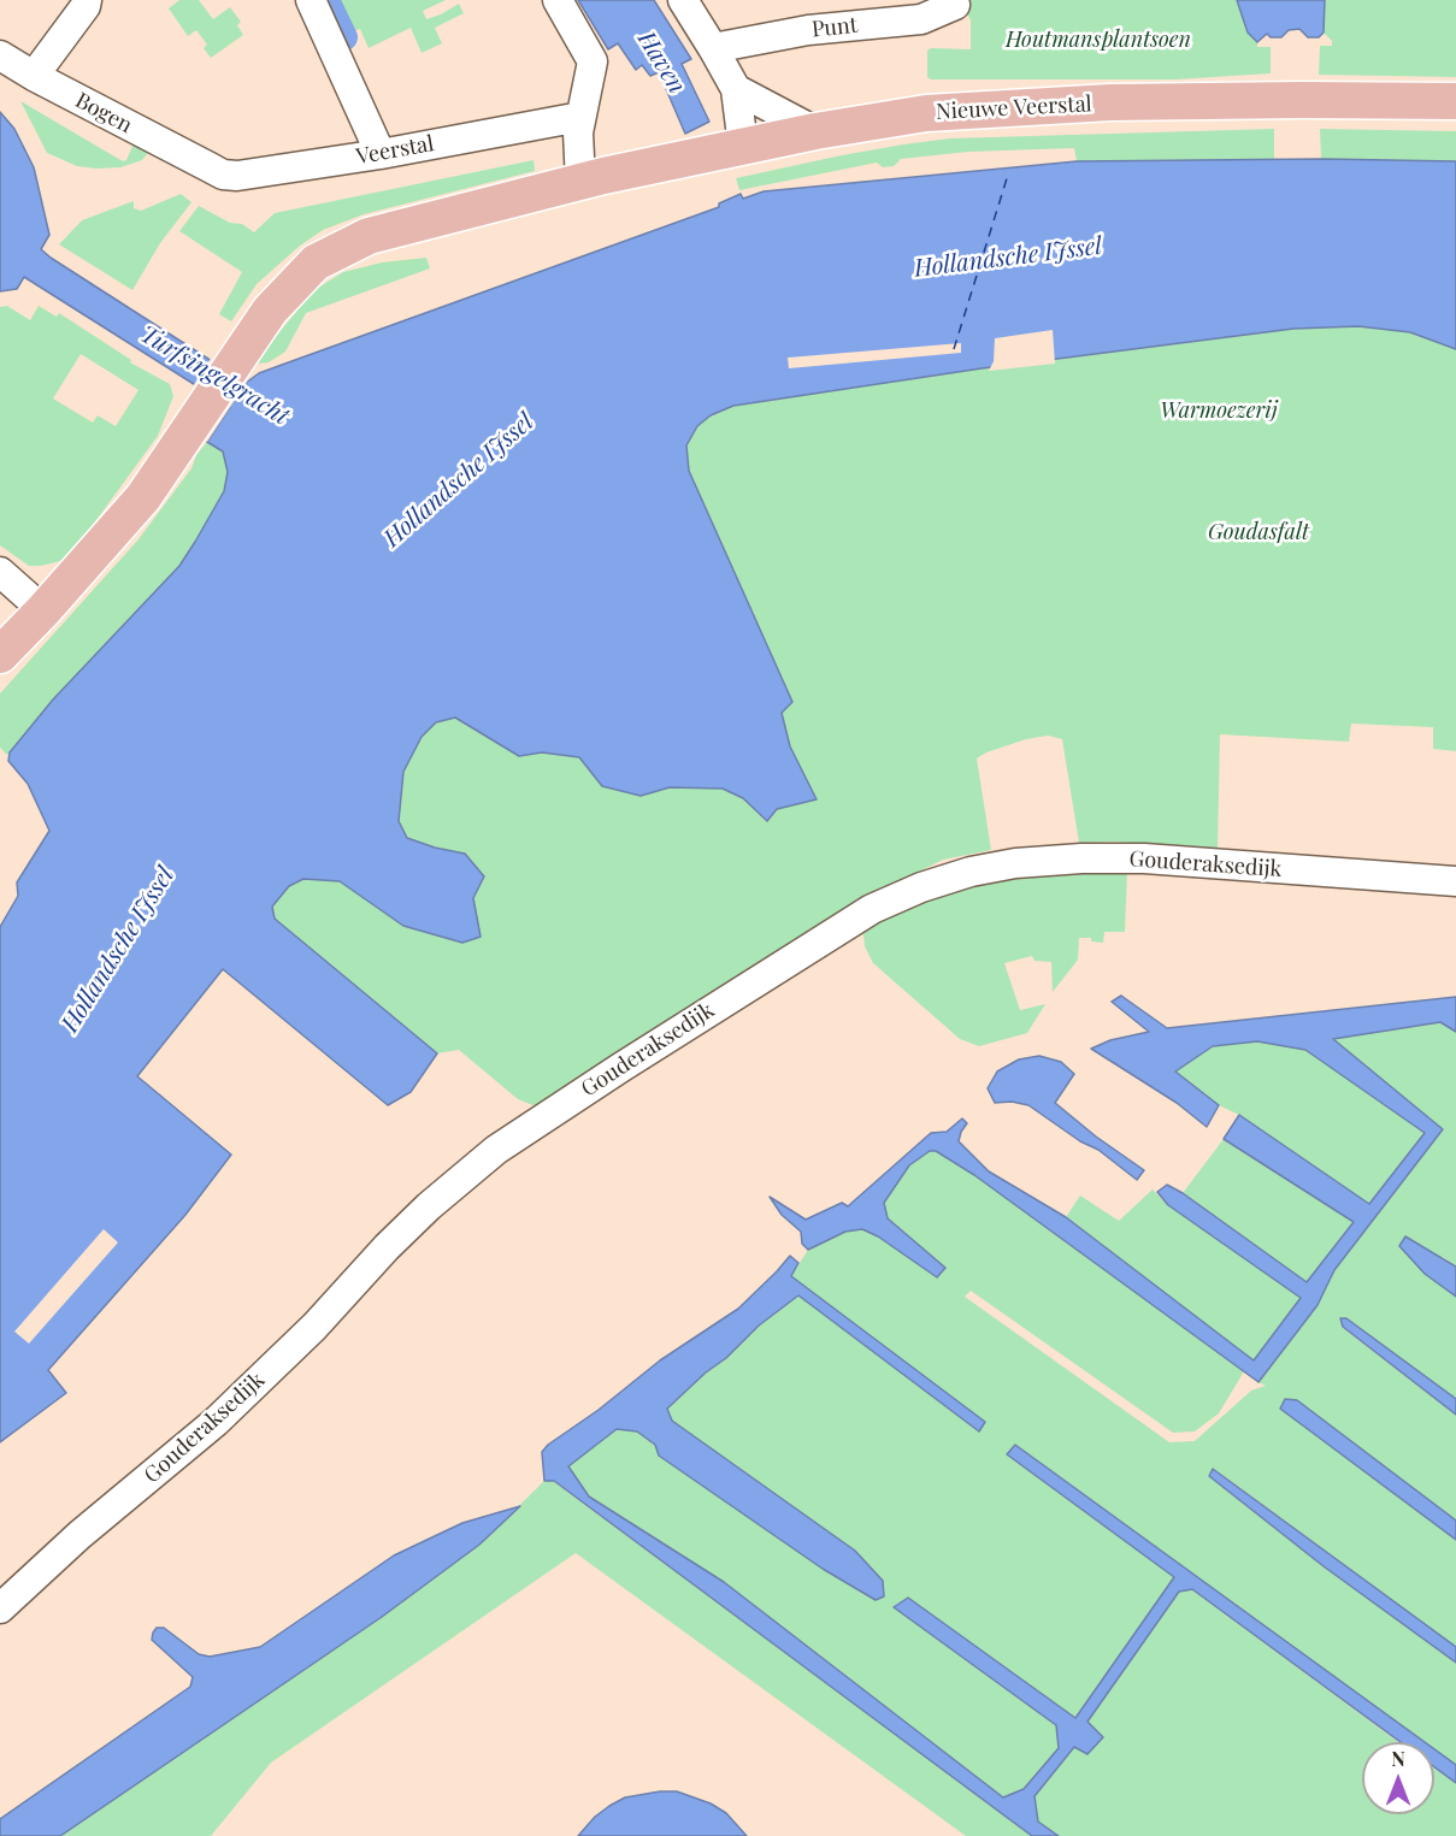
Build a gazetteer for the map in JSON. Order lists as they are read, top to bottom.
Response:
{
  "streets": {
    "main road": ["Nieuwe Veerstal"],
    "street": [
      "Punt",
      "Bogen",
      "Veerstal",
      "Gouderaksedijk"
    ]
  },
  "crossings": [
    ["Bogen", "Veerstal"]
  ],
  "water": ["Haven", "Hollandsche IJssel", "Turfsingelgracht"],
  "parks": ["Houtmansplantsoen", "Warmoezerij", "Goudasfalt"],
  "north": "top"
}
